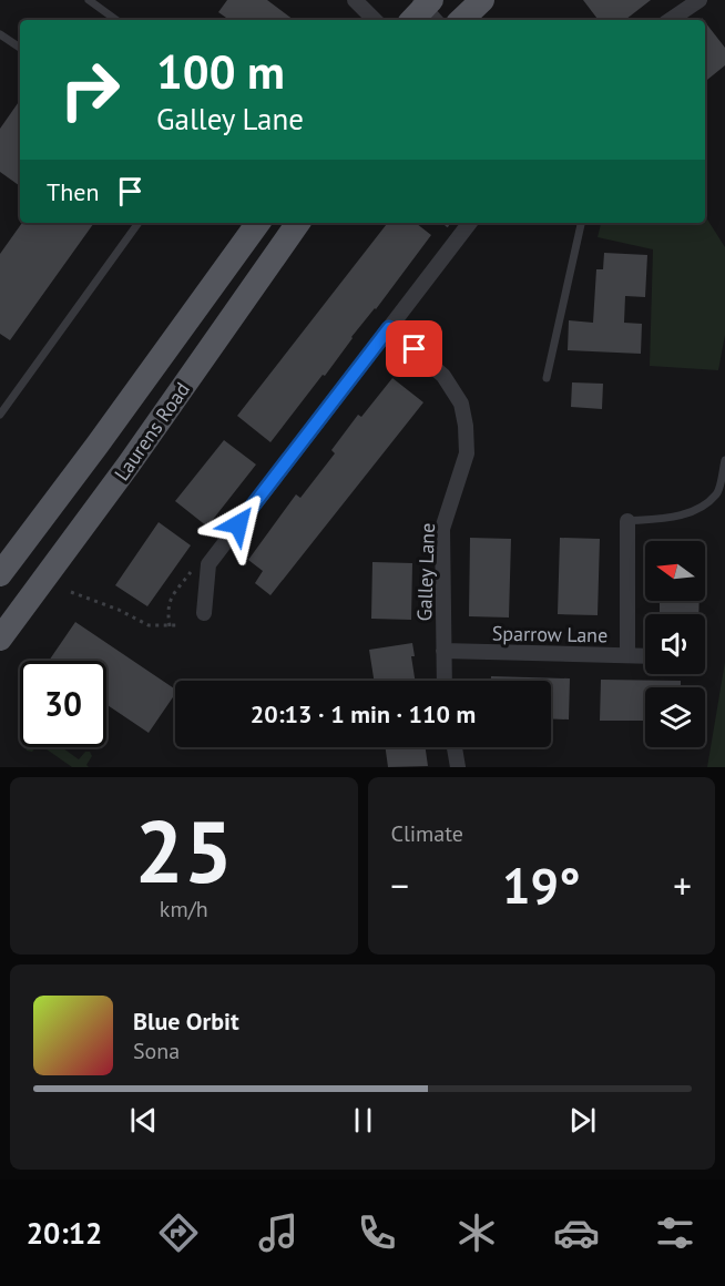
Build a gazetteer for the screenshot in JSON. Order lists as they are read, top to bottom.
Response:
{
  "streets": {
    "main road": ["Laurens Road"],
    "street": ["Galley Lane", "Sparrow Lane"]
  },
  "crossings": [
    ["Galley Lane", "Sparrow Lane"]
  ],
  "north": "left",
  "page": {
    "turn": ["100 m", "Galley Lane"],
    "then": "Then",
    "limit": "30",
    "trip": "20:13 · 1 min · 110 m",
    "tile": [
      ["25", "km/h"],
      "Climate"
    ],
    "heat": ["−", "19°", "+"],
    "song": ["Blue Orbit", "Sona"],
    "tabs": "20:12"
  }
}
